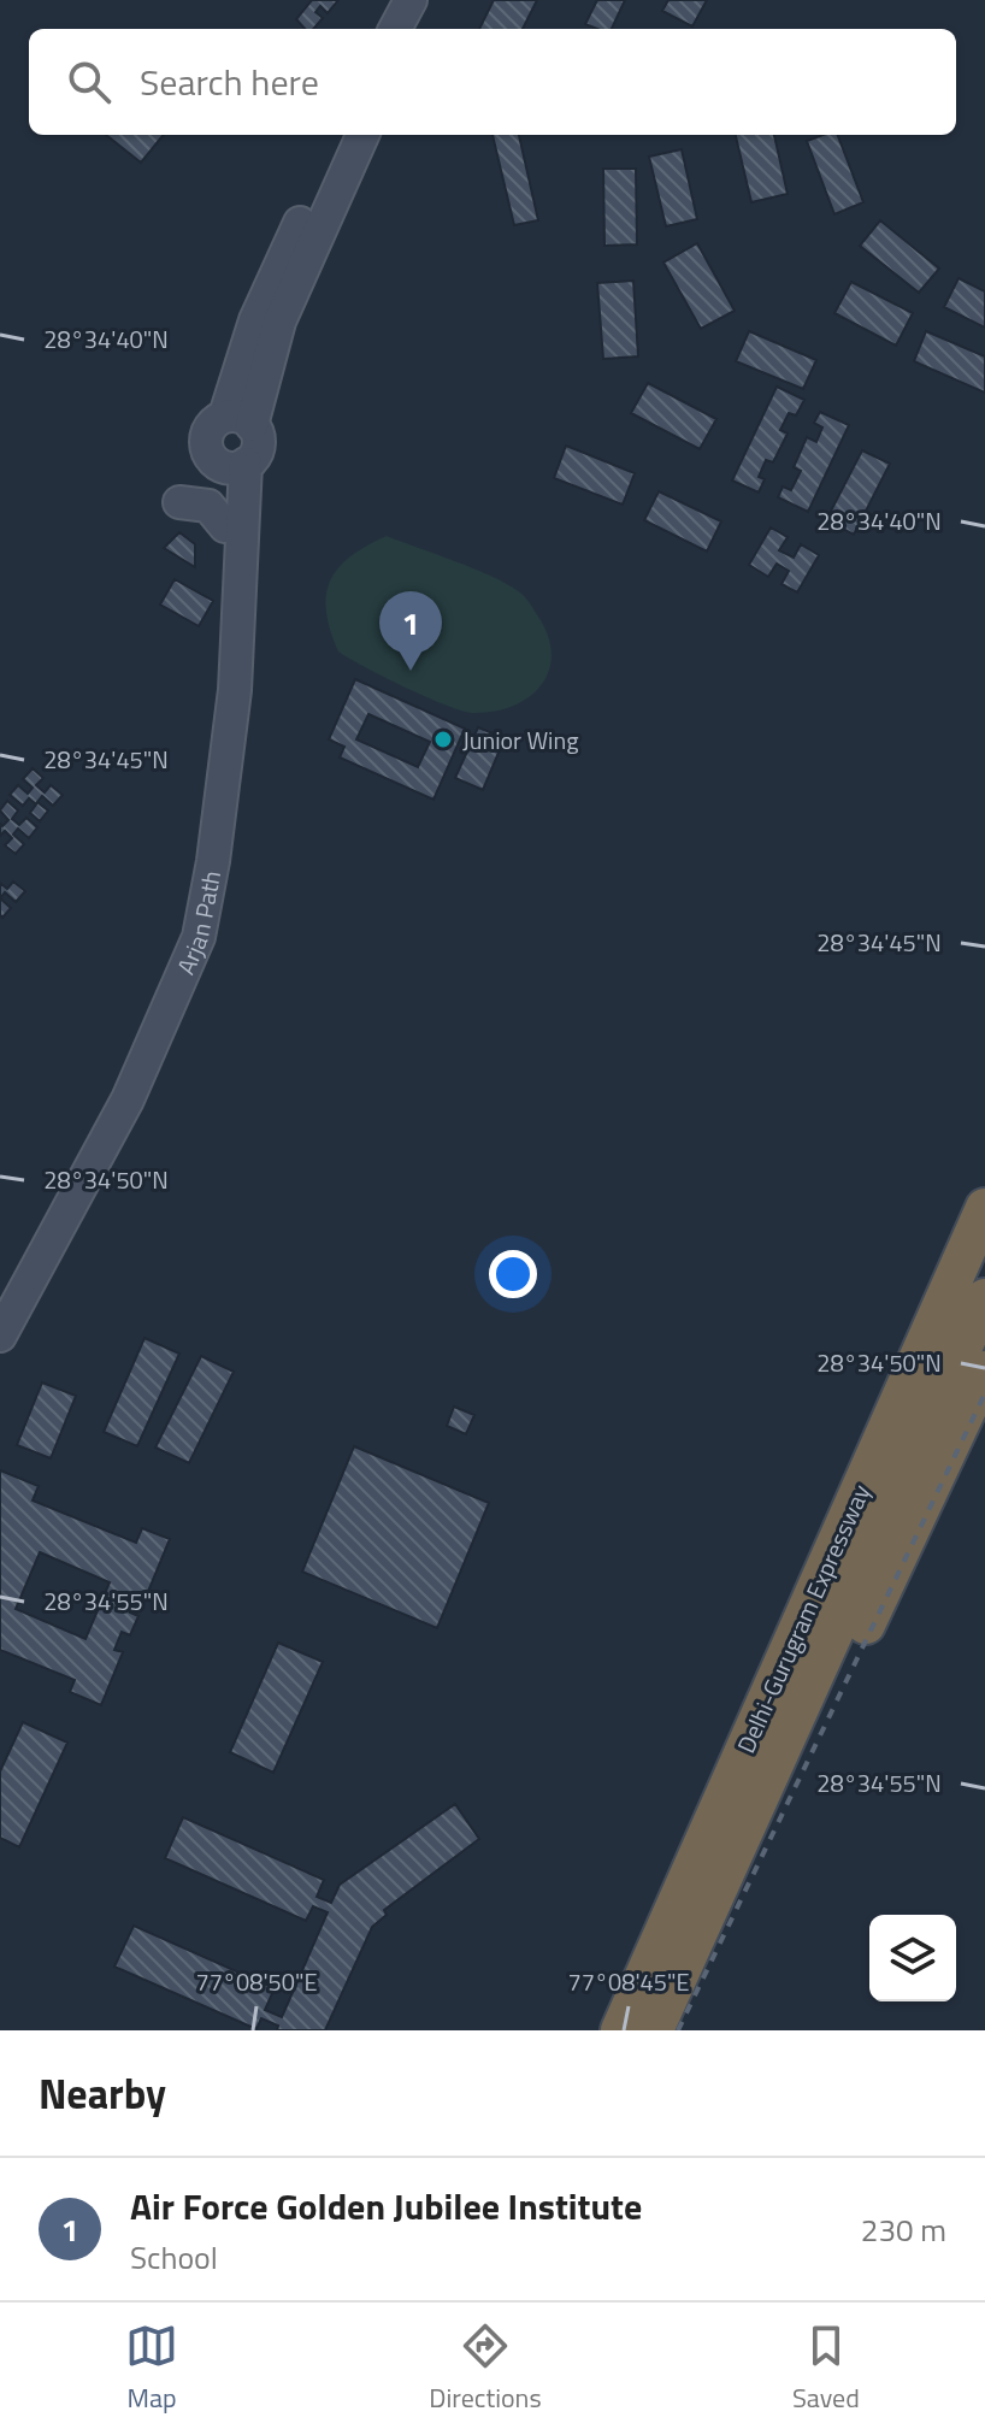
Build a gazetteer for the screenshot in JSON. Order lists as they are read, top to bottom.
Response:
{
  "streets": {
    "highway": ["Delhi-Gurugram Expressway"],
    "main road": ["Arjan Path"]
  },
  "places": ["Junior Wing"],
  "page": {
    "search": "Search here",
    "pins": "1",
    "heading": "Nearby",
    "list": [
      {
        "mark": "1",
        "name": "Air Force Golden Jubilee Institute",
        "note": "School",
        "value": "230 m"
      }
    ],
    "nav": ["Map", "Directions", "Saved"]
  },
  "coordinates": [
    "28°34'40\"N",
    "28°34'45\"N",
    "28°34'50\"N",
    "28°34'55\"N",
    "77°08'50\"E",
    "77°08'45\"E"
  ]
}
